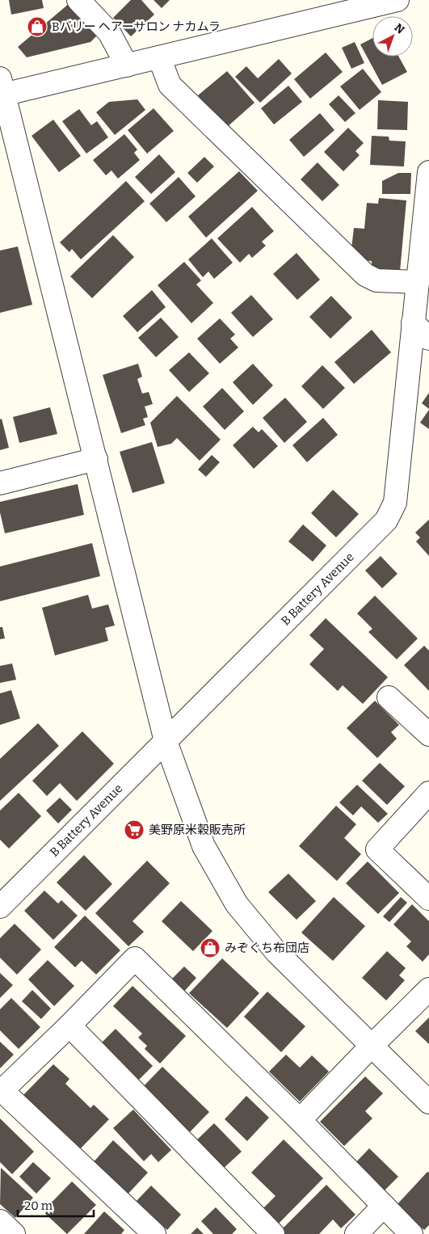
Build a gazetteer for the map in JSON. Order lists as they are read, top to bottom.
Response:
{
  "streets": {
    "street": ["B Battery Avenue"]
  },
  "places": {
    "shop": ["Bバリー ヘアーサロン ナカムラ", "みぞぐち布団店"],
    "supermarket": ["美野原米穀販売所"]
  },
  "scale_bar": "20 m",
  "north": "top right"
}
